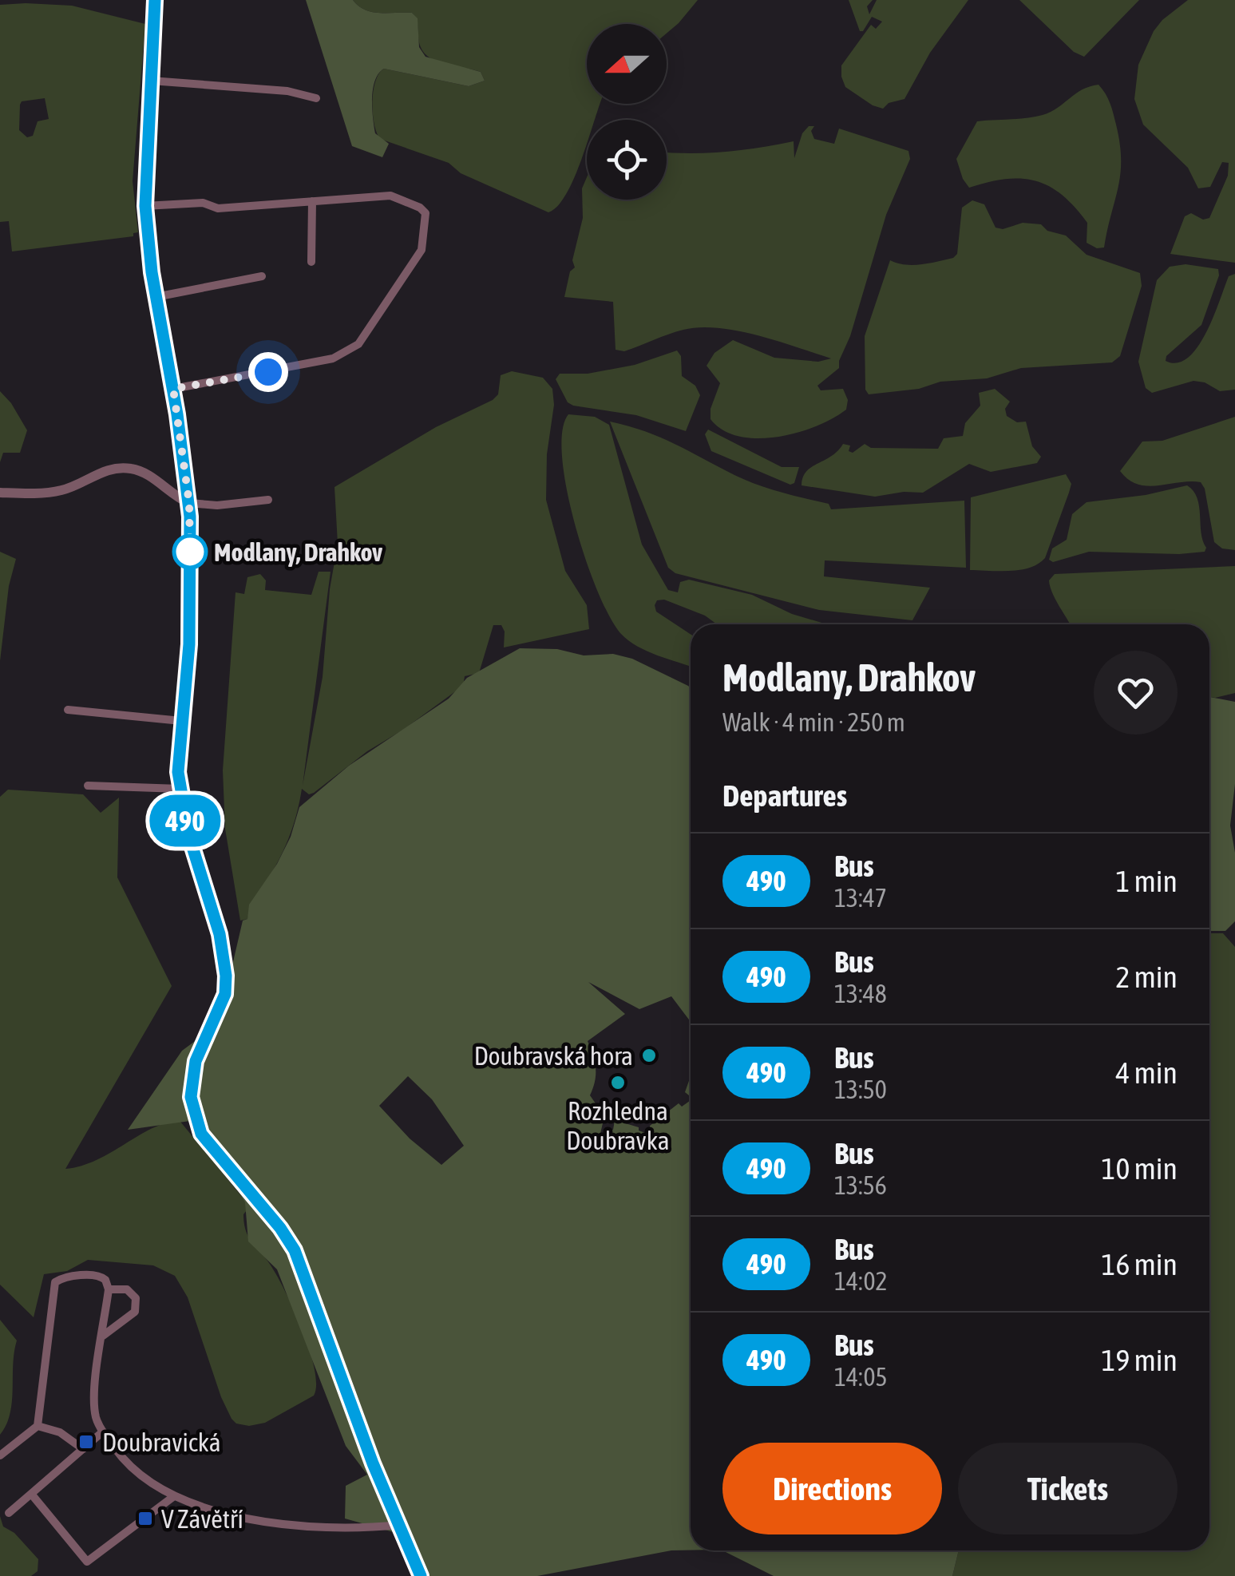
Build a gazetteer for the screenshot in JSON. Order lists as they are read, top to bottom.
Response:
{
  "places": {
    "other": ["Modlany, Drahkov", "Doubravská hora", "Rozhledna Doubravka"],
    "transit": ["Doubravická", "V Závětří"]
  },
  "lines": ["bus line 490"],
  "north": "left",
  "page": {
    "on_map": "490",
    "heading": [
      ["Modlany, Drahkov", "Walk · 4 min · 250 m"],
      "Departures"
    ],
    "list": [
      {
        "mark": "490",
        "name": "Bus",
        "note": "13:47",
        "value": "1 min"
      },
      {
        "mark": "490",
        "name": "Bus",
        "note": "13:48",
        "value": "2 min"
      },
      {
        "mark": "490",
        "name": "Bus",
        "note": "13:50",
        "value": "4 min"
      },
      {
        "mark": "490",
        "name": "Bus",
        "note": "13:56",
        "value": "10 min"
      },
      {
        "mark": "490",
        "name": "Bus",
        "note": "14:02",
        "value": "16 min"
      },
      {
        "mark": "490",
        "name": "Bus",
        "note": "14:05",
        "value": "19 min"
      }
    ],
    "buttons": ["Directions", "Tickets"]
  }
}
